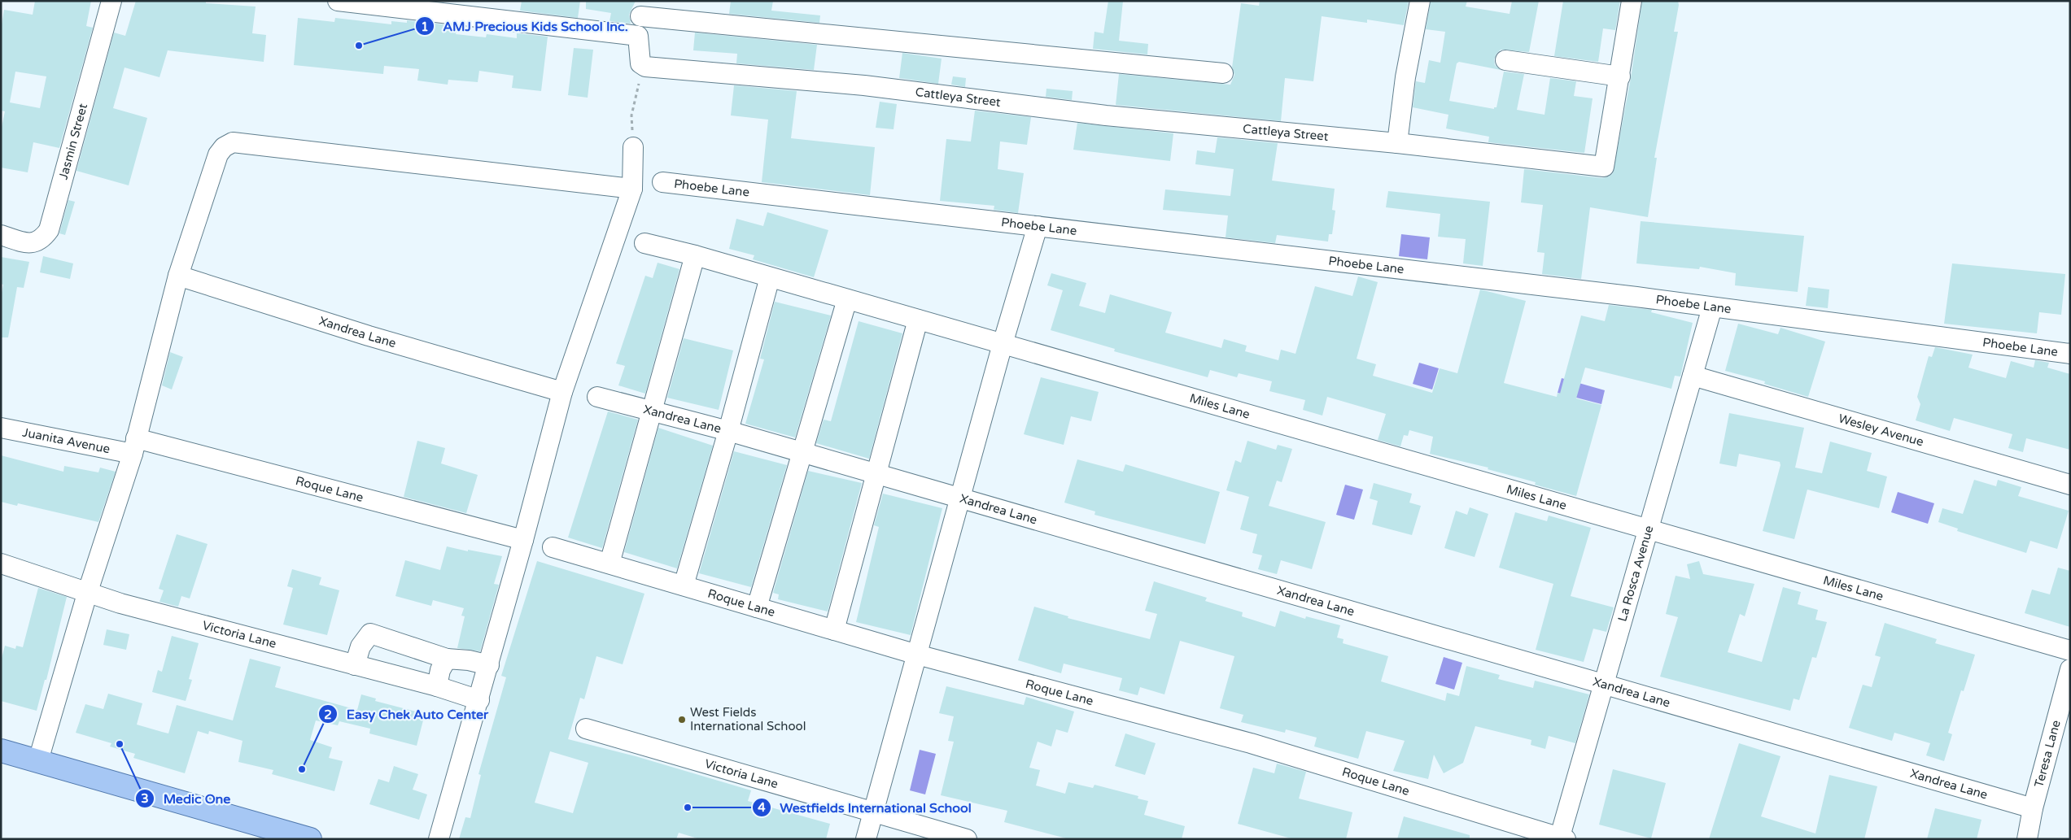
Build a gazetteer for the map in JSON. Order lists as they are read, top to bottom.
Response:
{
  "streets": {
    "street": [
      "Cattleya Street",
      "Jasmin Street",
      "Phoebe Lane",
      "Xandrea Lane",
      "Miles Lane",
      "Wesley Avenue",
      "Juanita Avenue",
      "Roque Lane",
      "La Rosca Avenue",
      "Victoria Lane",
      "Teresa Lane"
    ]
  },
  "crossings": [
    ["Phoebe Lane", "La Rosca Avenue"],
    ["Xandrea Lane", "La Rosca Avenue"],
    ["Xandrea Lane", "Teresa Lane"],
    ["Miles Lane", "La Rosca Avenue"],
    ["Wesley Avenue", "La Rosca Avenue"],
    ["Juanita Avenue", "Roque Lane"],
    ["Roque Lane", "La Rosca Avenue"]
  ],
  "places": [
    "AMJ Precious Kids School Inc.",
    "West Fields International School",
    "Medic One",
    "Easy Chek Auto Center",
    "Westfields International School"
  ]
}
